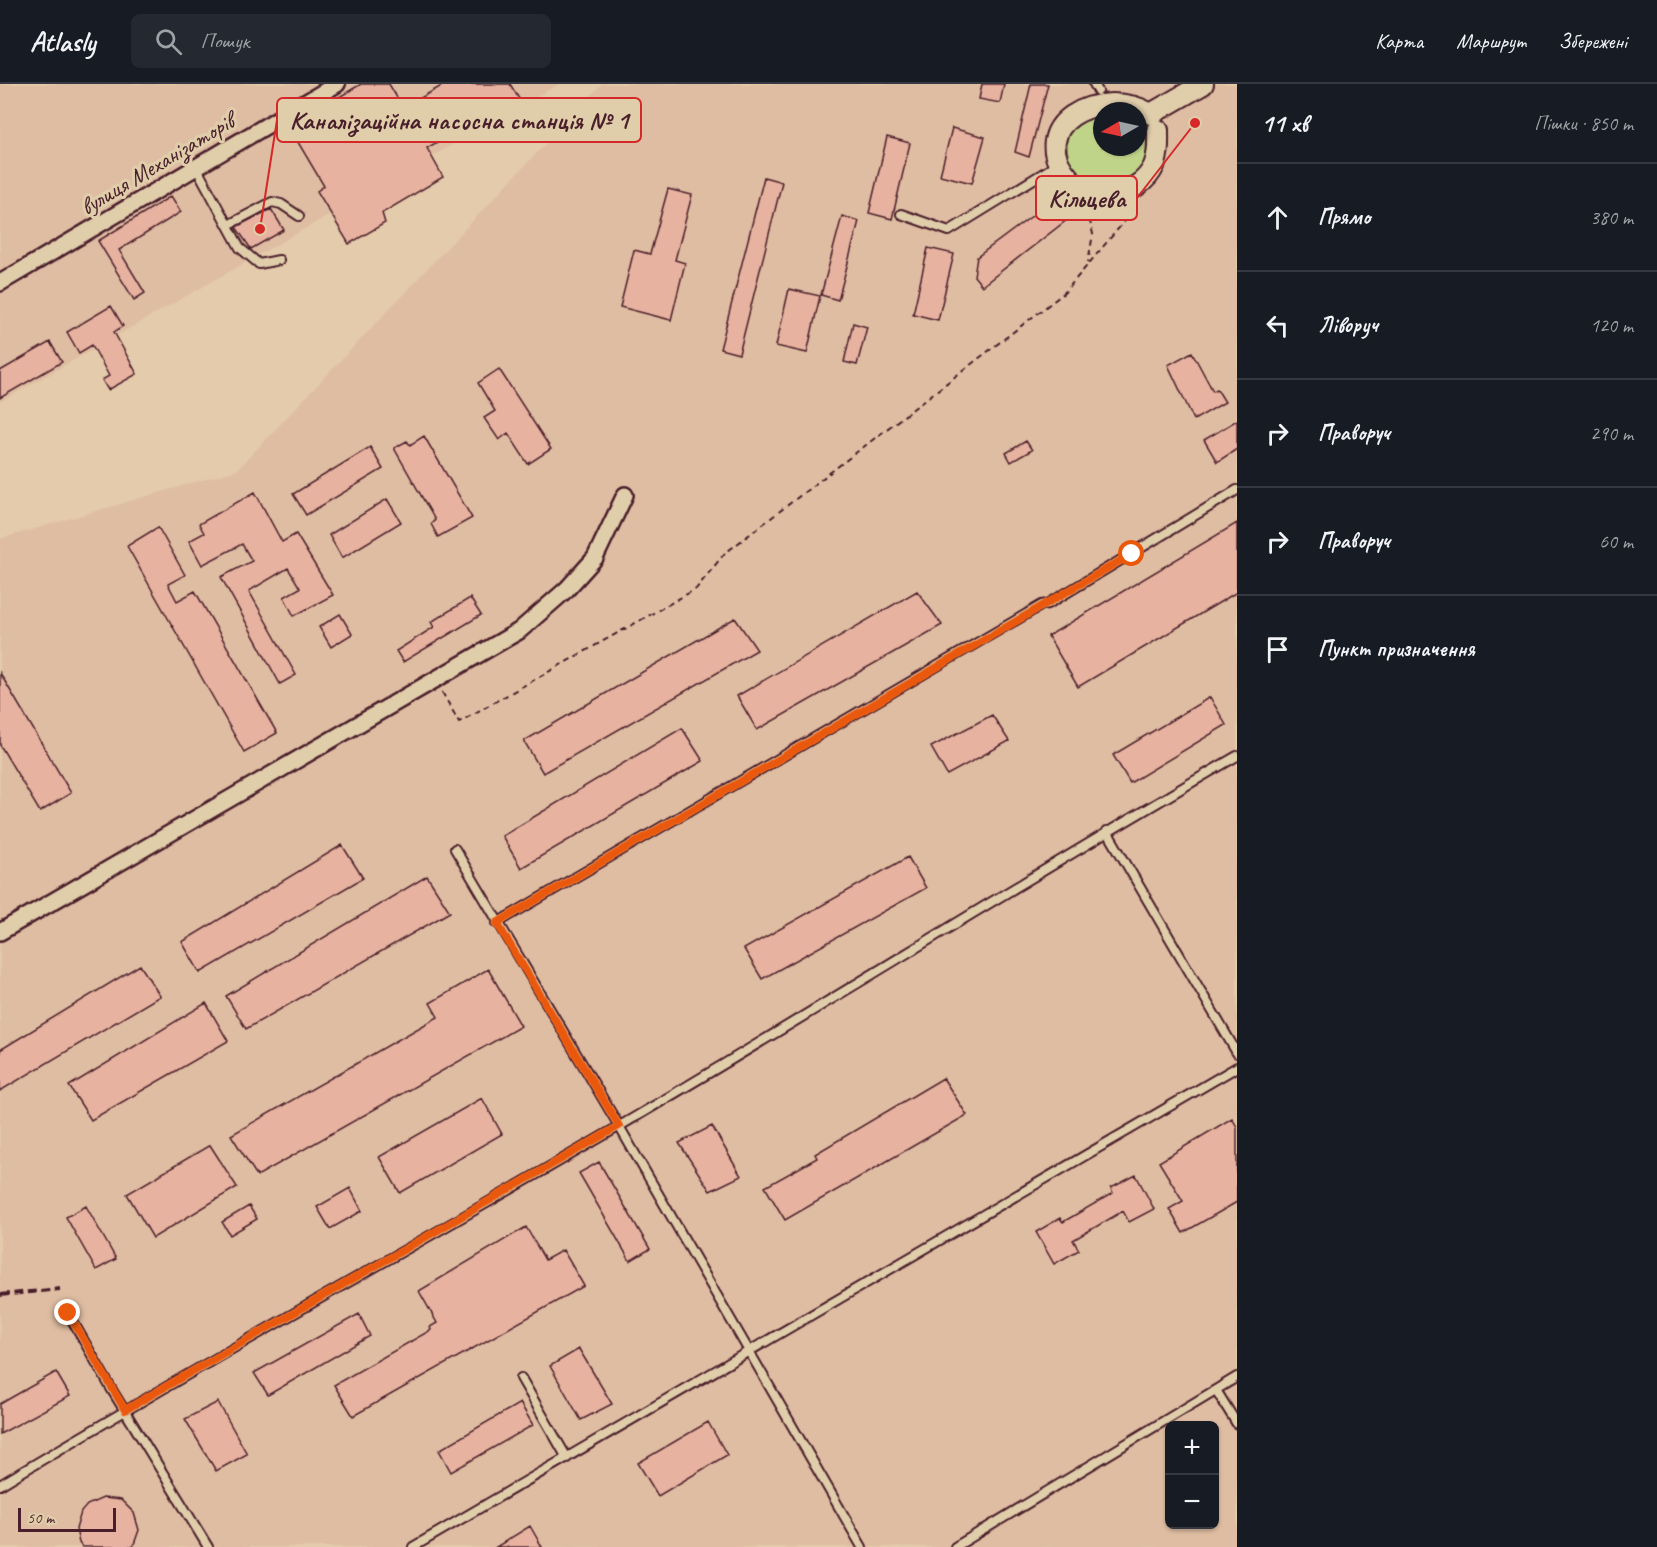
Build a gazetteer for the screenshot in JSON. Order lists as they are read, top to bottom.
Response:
{
  "streets": {
    "street": ["вулиця Механізаторів"]
  },
  "places": ["Кільцева", "Каналізаційна насосна станція № 1"],
  "scale_bar": "50 m",
  "north": "left",
  "page": {
    "header": "Atlasly",
    "search": "Пошук",
    "nav": ["Карта", "Маршрут", "Збережені"],
    "heading": ["11 хв", "Пішки · 850 m"],
    "list": [
      ["Прямо", "380 m"],
      ["Ліворуч", "120 m"],
      ["Праворуч", "290 m"],
      ["Праворуч", "60 m"],
      "Пункт призначення"
    ],
    "map_buttons": ["+", "−"],
    "scale": "50 m"
  }
}
